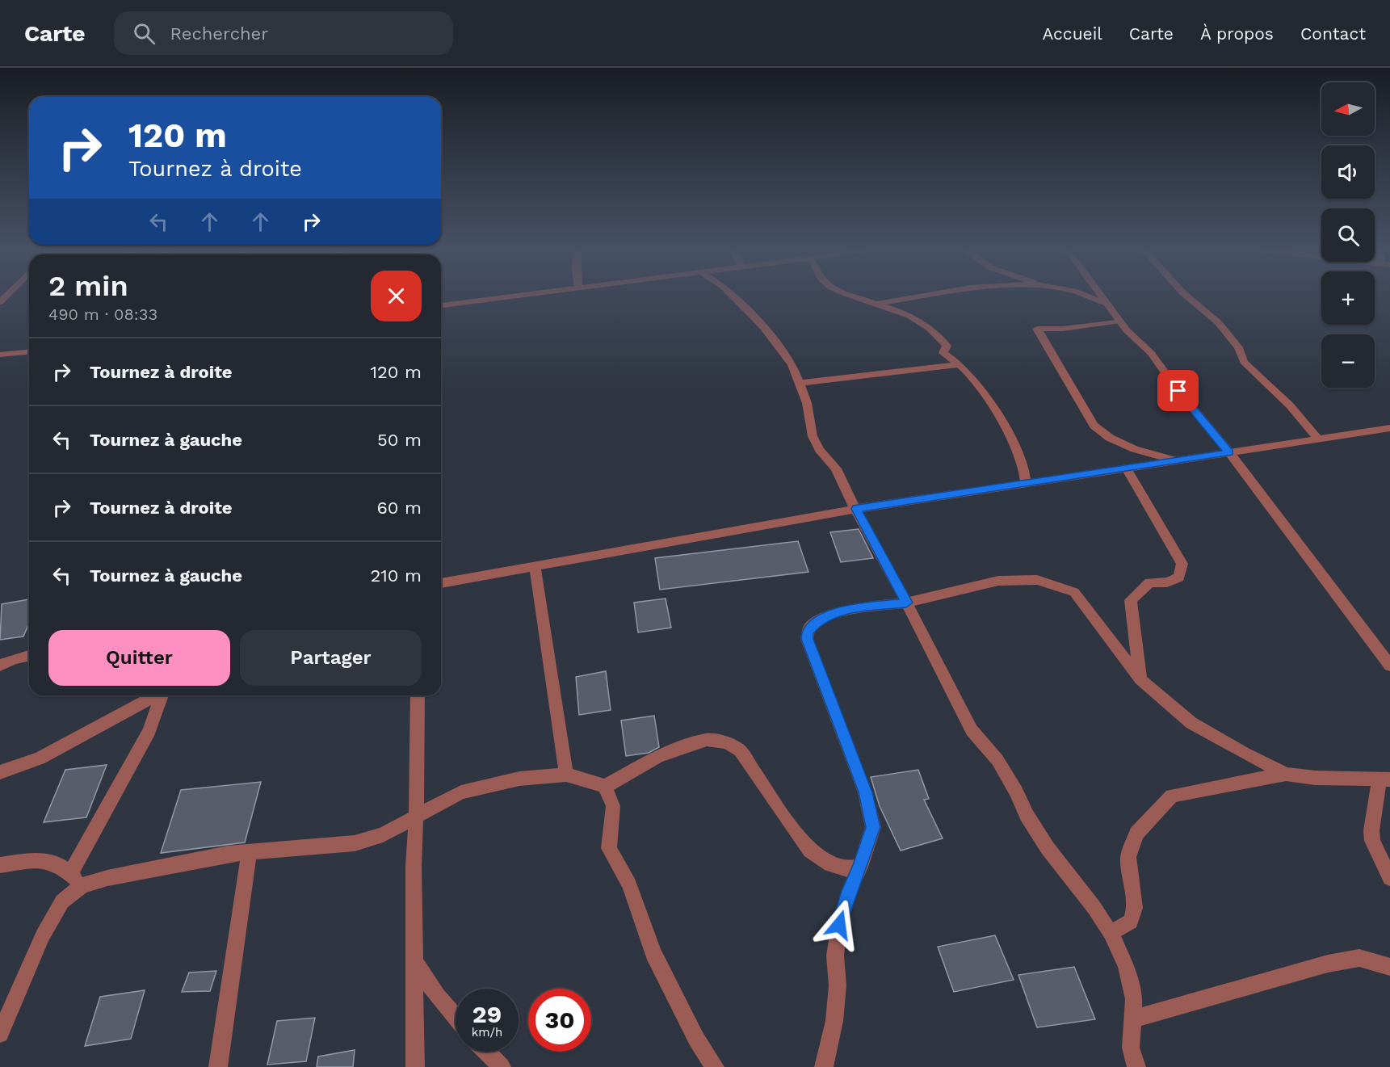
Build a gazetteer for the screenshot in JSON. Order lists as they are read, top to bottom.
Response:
{
  "north": "left",
  "page": {
    "header": "Carte",
    "search": "Rechercher",
    "nav": [
      "Accueil",
      "Carte",
      "À propos",
      "Contact"
    ],
    "map_buttons": ["+", "−"],
    "turn": ["120 m", "Tournez à droite"],
    "heading": ["2 min", "490 m · 08:33"],
    "list": [
      {
        "name": "Tournez à droite",
        "value": "120 m"
      },
      {
        "name": "Tournez à gauche",
        "value": "50 m"
      },
      {
        "name": "Tournez à droite",
        "value": "60 m"
      },
      {
        "name": "Tournez à gauche",
        "value": "210 m"
      }
    ],
    "buttons": ["Quitter", "Partager"],
    "speed": "29 km/h",
    "limit": "30"
  }
}
